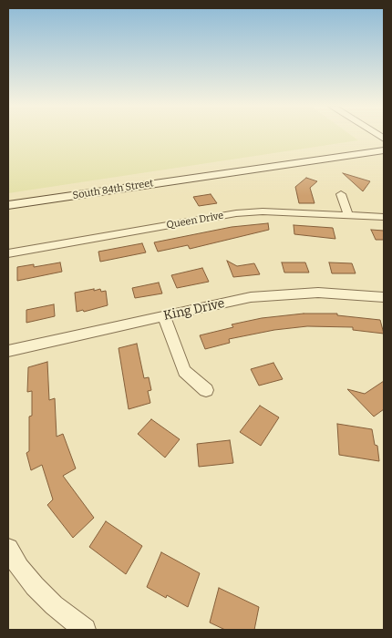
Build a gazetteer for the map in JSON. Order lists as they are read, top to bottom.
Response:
{
  "streets": {
    "street": ["South 84th Street", "Queen Drive", "King Drive"]
  }
}
